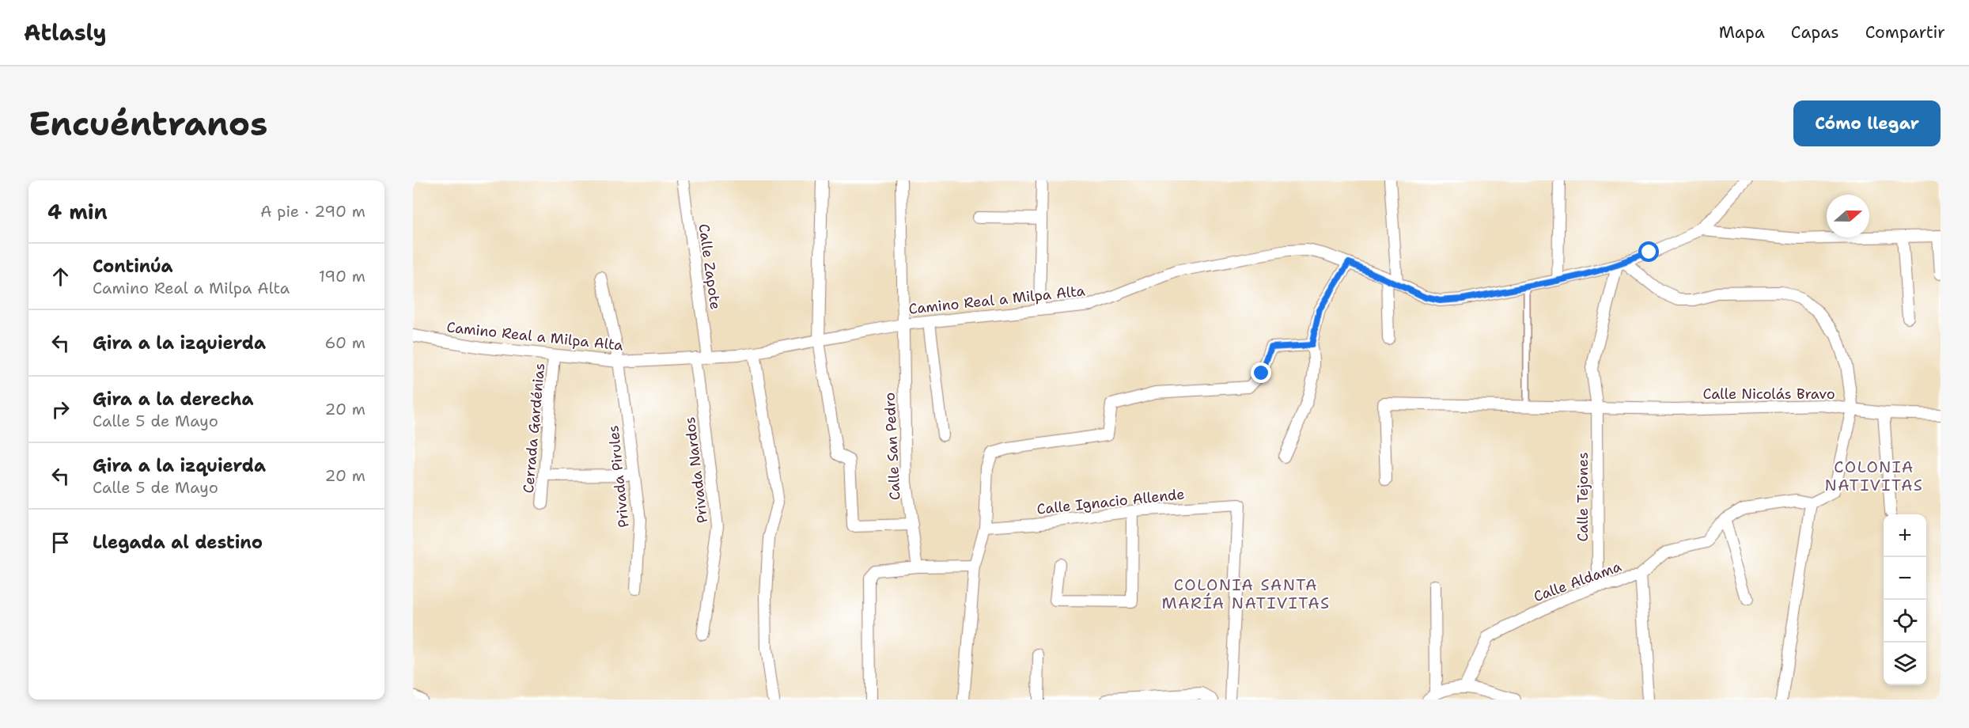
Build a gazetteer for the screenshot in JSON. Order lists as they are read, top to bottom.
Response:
{
  "streets": {
    "street": [
      "Calle Zapote",
      "Camino Real a Milpa Alta",
      "Calle Nicolás Bravo",
      "Cerrada Gardénias",
      "Calle San Pedro",
      "Privada Nardos",
      "Privada Pirules",
      "Calle Tejones",
      "Calle Ignacio Allende",
      "Calle Aldama"
    ]
  },
  "crossings": [
    ["Calle Zapote", "Camino Real a Milpa Alta"],
    ["Calle Zapote", "Privada Nardos"],
    ["Camino Real a Milpa Alta", "Cerrada Gardénias"],
    ["Camino Real a Milpa Alta", "Calle San Pedro"],
    ["Camino Real a Milpa Alta", "Privada Nardos"],
    ["Camino Real a Milpa Alta", "Privada Pirules"],
    ["Camino Real a Milpa Alta", "Calle Tejones"],
    ["Calle Nicolás Bravo", "Calle Tejones"],
    ["Calle Tejones", "Calle Aldama"]
  ],
  "districts": ["COLONIA NATIVITAS", "COLONIA SANTA MARÍA NATIVITAS"],
  "north": "right",
  "page": {
    "header": "Atlasly",
    "nav": ["Mapa", "Capas", "Compartir"],
    "buttons": "Cómo llegar",
    "title": "Encuéntranos",
    "heading": ["4 min", "A pie · 290 m"],
    "list": [
      ["Continúa", "Camino Real a Milpa Alta", "190 m"],
      ["Gira a la izquierda", "60 m"],
      ["Gira a la derecha", "Calle 5 de Mayo", "20 m"],
      ["Gira a la izquierda", "Calle 5 de Mayo", "20 m"],
      "Llegada al destino"
    ],
    "map_buttons": ["+", "−"]
  }
}
